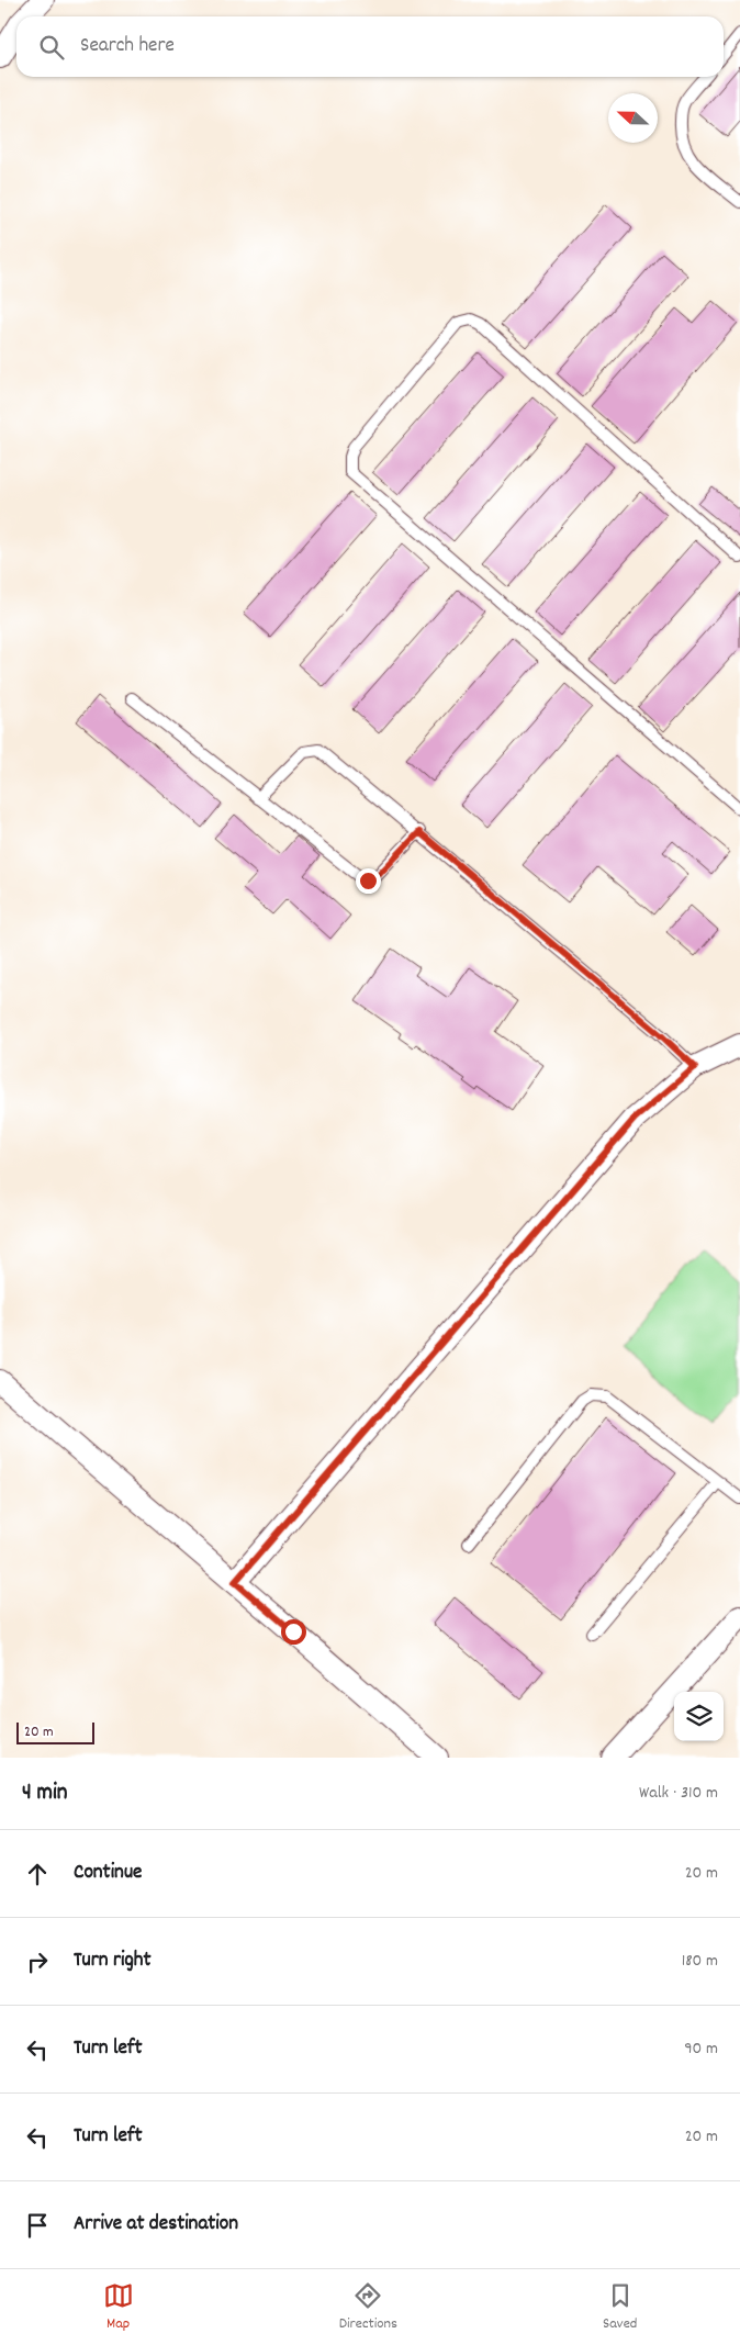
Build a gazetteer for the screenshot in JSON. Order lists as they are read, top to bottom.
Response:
{
  "scale_bar": "20 m",
  "north": "left",
  "page": {
    "search": "Search here",
    "scale": "20 m",
    "heading": ["4 min", "Walk · 310 m"],
    "list": [
      ["Continue", "20 m"],
      ["Turn right", "180 m"],
      ["Turn left", "90 m"],
      ["Turn left", "20 m"],
      "Arrive at destination"
    ],
    "nav": ["Map", "Directions", "Saved"]
  }
}
